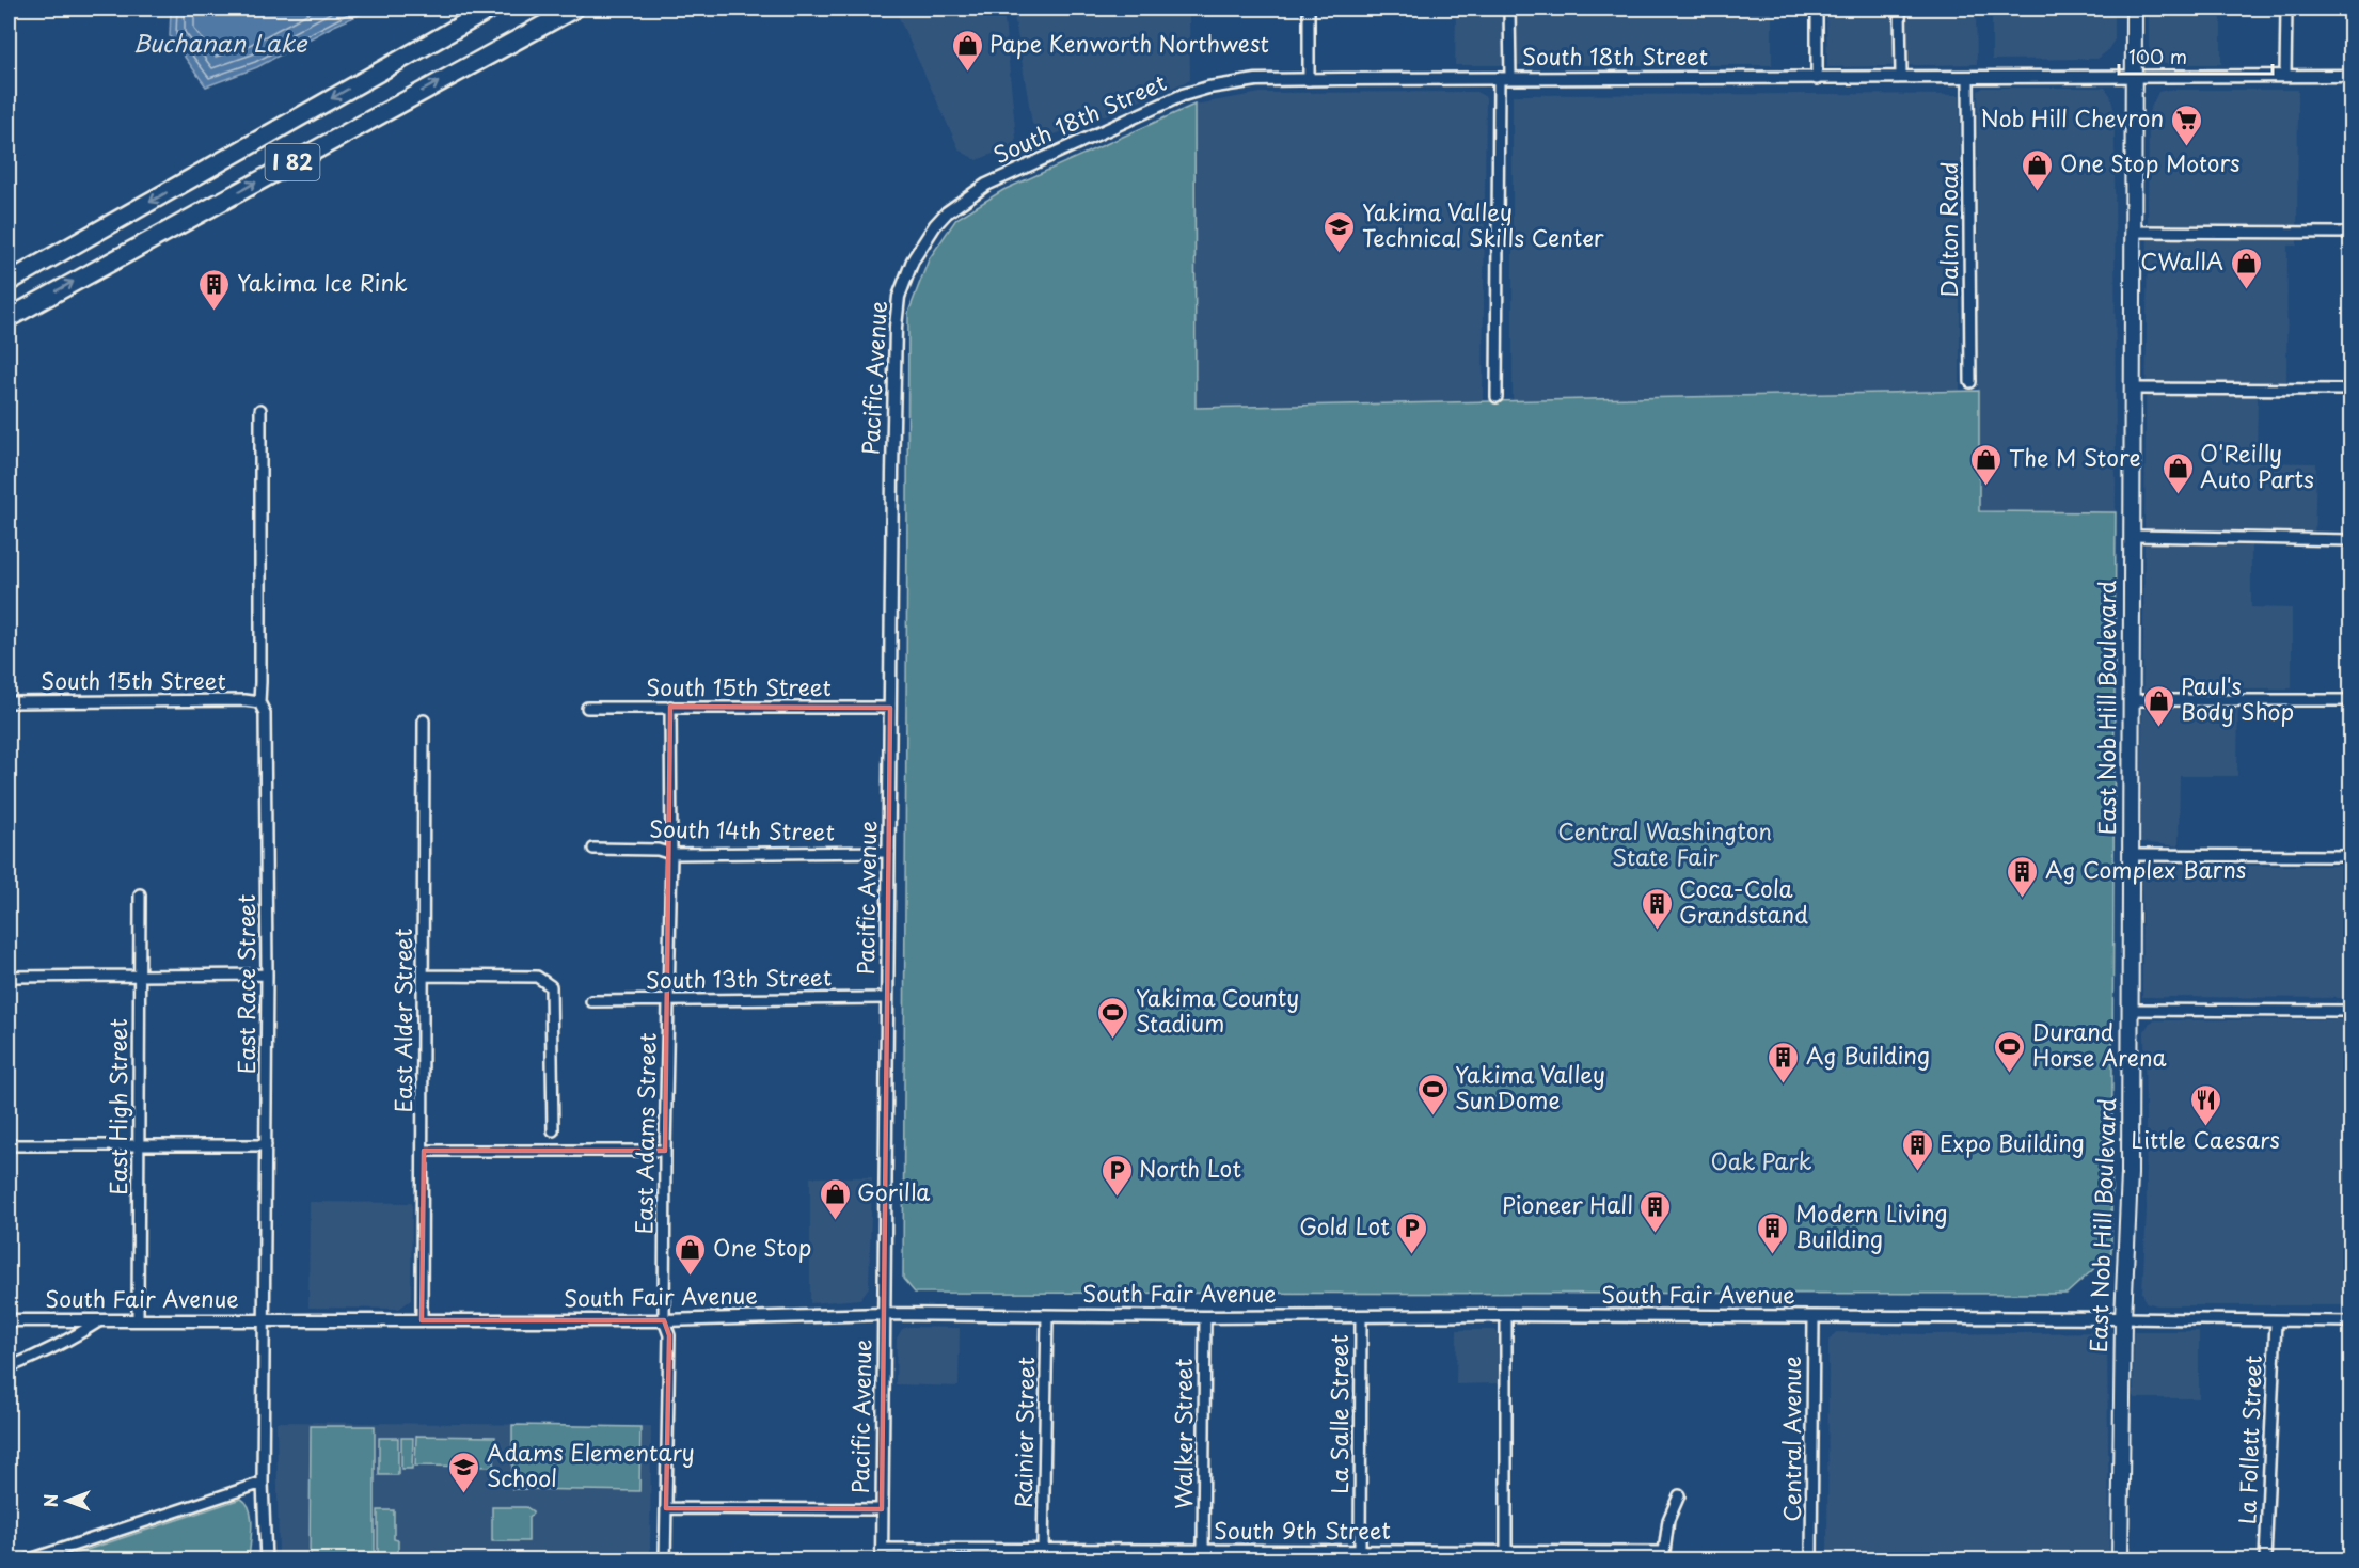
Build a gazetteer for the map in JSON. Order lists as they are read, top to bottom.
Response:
{
  "streets": {
    "highway": ["I 82"],
    "main road": ["East Nob Hill Boulevard"],
    "street": [
      "South 18th Street",
      "Dalton Road",
      "Pacific Avenue",
      "South 15th Street",
      "South 14th Street",
      "South 13th Street",
      "East Race Street",
      "East Alder Street",
      "East High Street",
      "East Adams Street",
      "South Fair Avenue",
      "La Salle Street",
      "Rainier Street",
      "Walker Street",
      "Central Avenue",
      "La Follett Street",
      "South 9th Street"
    ]
  },
  "crossings": [
    ["South 18th Street", "Dalton Road"],
    ["South 18th Street", "Pacific Avenue"],
    ["South 18th Street", "East Nob Hill Boulevard"],
    ["Pacific Avenue", "South 15th Street"],
    ["Pacific Avenue", "South 14th Street"],
    ["Pacific Avenue", "South 13th Street"],
    ["Pacific Avenue", "South Fair Avenue"],
    ["Pacific Avenue", "South 9th Street"],
    ["South 15th Street", "East Race Street"],
    ["South 15th Street", "East Adams Street"],
    ["East Nob Hill Boulevard", "South Fair Avenue"],
    ["South 14th Street", "East Adams Street"],
    ["South 13th Street", "East Adams Street"],
    ["East Race Street", "South Fair Avenue"],
    ["East Alder Street", "South Fair Avenue"],
    ["East High Street", "South Fair Avenue"],
    ["East Adams Street", "South Fair Avenue"],
    ["South Fair Avenue", "La Salle Street"],
    ["South Fair Avenue", "Rainier Street"],
    ["South Fair Avenue", "Walker Street"],
    ["South Fair Avenue", "Central Avenue"],
    ["South Fair Avenue", "La Follett Street"],
    ["La Salle Street", "South 9th Street"],
    ["Rainier Street", "South 9th Street"],
    ["Walker Street", "South 9th Street"]
  ],
  "water": ["Buchanan Lake"],
  "parks": ["Central Washington State Fair", "Oak Park"],
  "places": {
    "shop": [
      "Pape Kenworth Northwest",
      "One Stop Motors",
      "CWallA",
      "The M Store",
      "O'Reilly Auto Parts",
      "Paul's Body Shop",
      "Gorilla",
      "One Stop"
    ],
    "supermarket": ["Nob Hill Chevron"],
    "school or university": ["Yakima Valley Technical Skills Center", "Adams Elementary School"],
    "building": [
      "Yakima Ice Rink",
      "Ag Complex Barns",
      "Coca-Cola Grandstand",
      "Ag Building",
      "Expo Building",
      "Pioneer Hall",
      "Modern Living Building"
    ],
    "sports": ["Yakima County Stadium", "Durand Horse Arena", "Yakima Valley SunDome"],
    "restaurant": ["Little Caesars"],
    "parking": ["North Lot", "Gold Lot"]
  },
  "scale_bar": "100 m",
  "north": "left"
}
